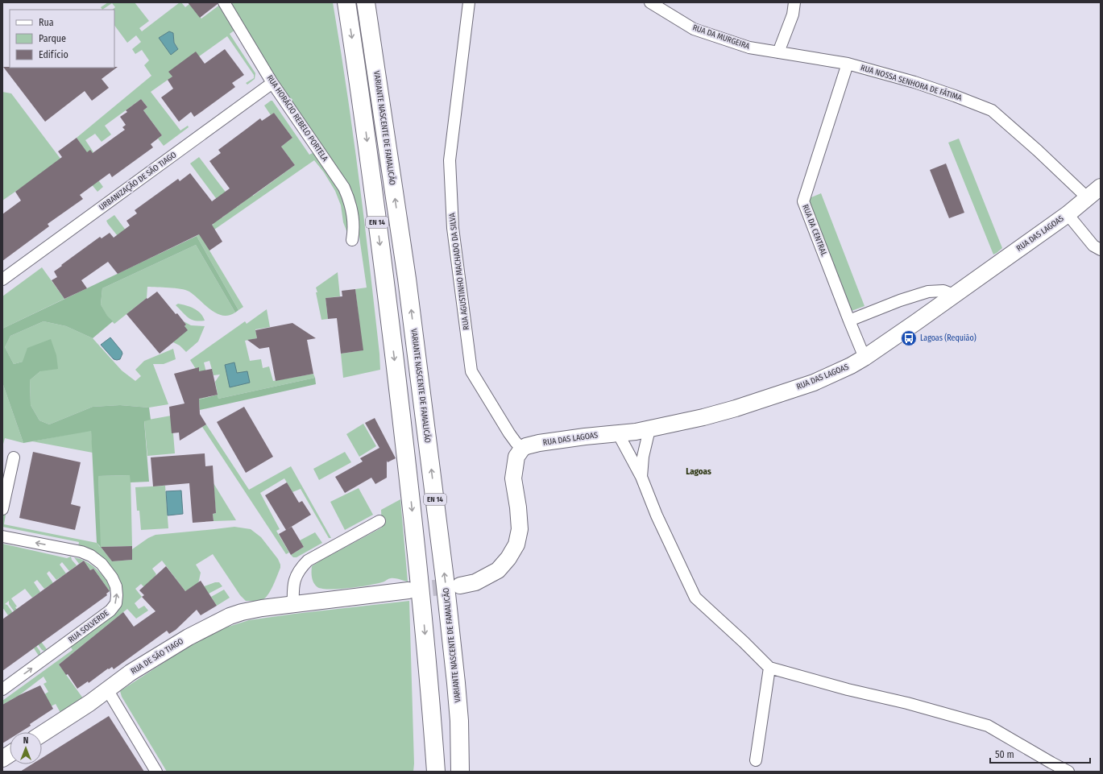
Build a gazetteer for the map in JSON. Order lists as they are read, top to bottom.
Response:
{
  "streets": {
    "highway": ["VARIANTE NASCENTE DE FAMALICÃO", "EN 14"],
    "main road": ["RUA DAS LAGOAS", "RUA DE SÃO TIAGO"],
    "street": [
      "RUA DA MURGEIRA",
      "RUA NOSSA SENHORA DE FÁTIMA",
      "RUA HORÁCIO REBELO PORTELA",
      "URBANIZAÇÃO DE SÃO TIAGO",
      "RUA DA CENTRAL",
      "RUA AGUSTINHO MACHADO DA SILVA",
      "RUA SOLVERDE"
    ]
  },
  "crossings": [
    ["RUA DA MURGEIRA", "RUA NOSSA SENHORA DE FÁTIMA"],
    ["RUA NOSSA SENHORA DE FÁTIMA", "RUA DA CENTRAL"],
    ["RUA NOSSA SENHORA DE FÁTIMA", "RUA DAS LAGOAS"],
    ["RUA HORÁCIO REBELO PORTELA", "URBANIZAÇÃO DE SÃO TIAGO"],
    ["RUA DA CENTRAL", "RUA DAS LAGOAS"],
    ["RUA DAS LAGOAS", "RUA AGUSTINHO MACHADO DA SILVA"]
  ],
  "districts": ["Lagoas"],
  "places": {
    "bus stop": ["Lagoas (Requião)"]
  },
  "legend": ["Rua", "Parque", "Edifício"],
  "scale_bar": "50 m",
  "north": "top"
}
